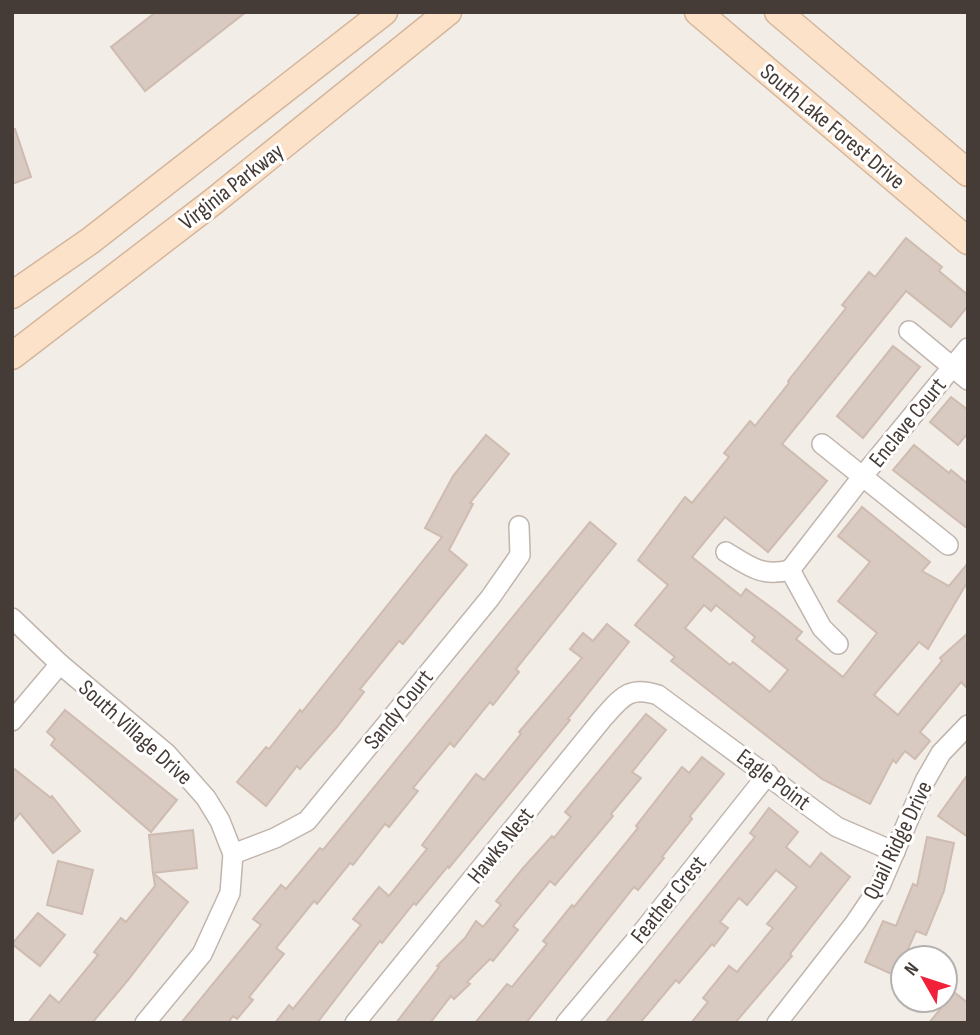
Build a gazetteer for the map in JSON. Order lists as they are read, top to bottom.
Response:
{
  "streets": {
    "main road": ["South Lake Forest Drive", "Virginia Parkway"],
    "street": [
      "Enclave Court",
      "Sandy Court",
      "South Village Drive",
      "Eagle Point",
      "Quail Ridge Drive",
      "Hawks Nest",
      "Feather Crest"
    ]
  },
  "crossings": [
    ["Sandy Court", "South Village Drive"],
    ["Eagle Point", "Quail Ridge Drive"],
    ["Eagle Point", "Hawks Nest"],
    ["Eagle Point", "Feather Crest"]
  ],
  "north": "top left"
}
